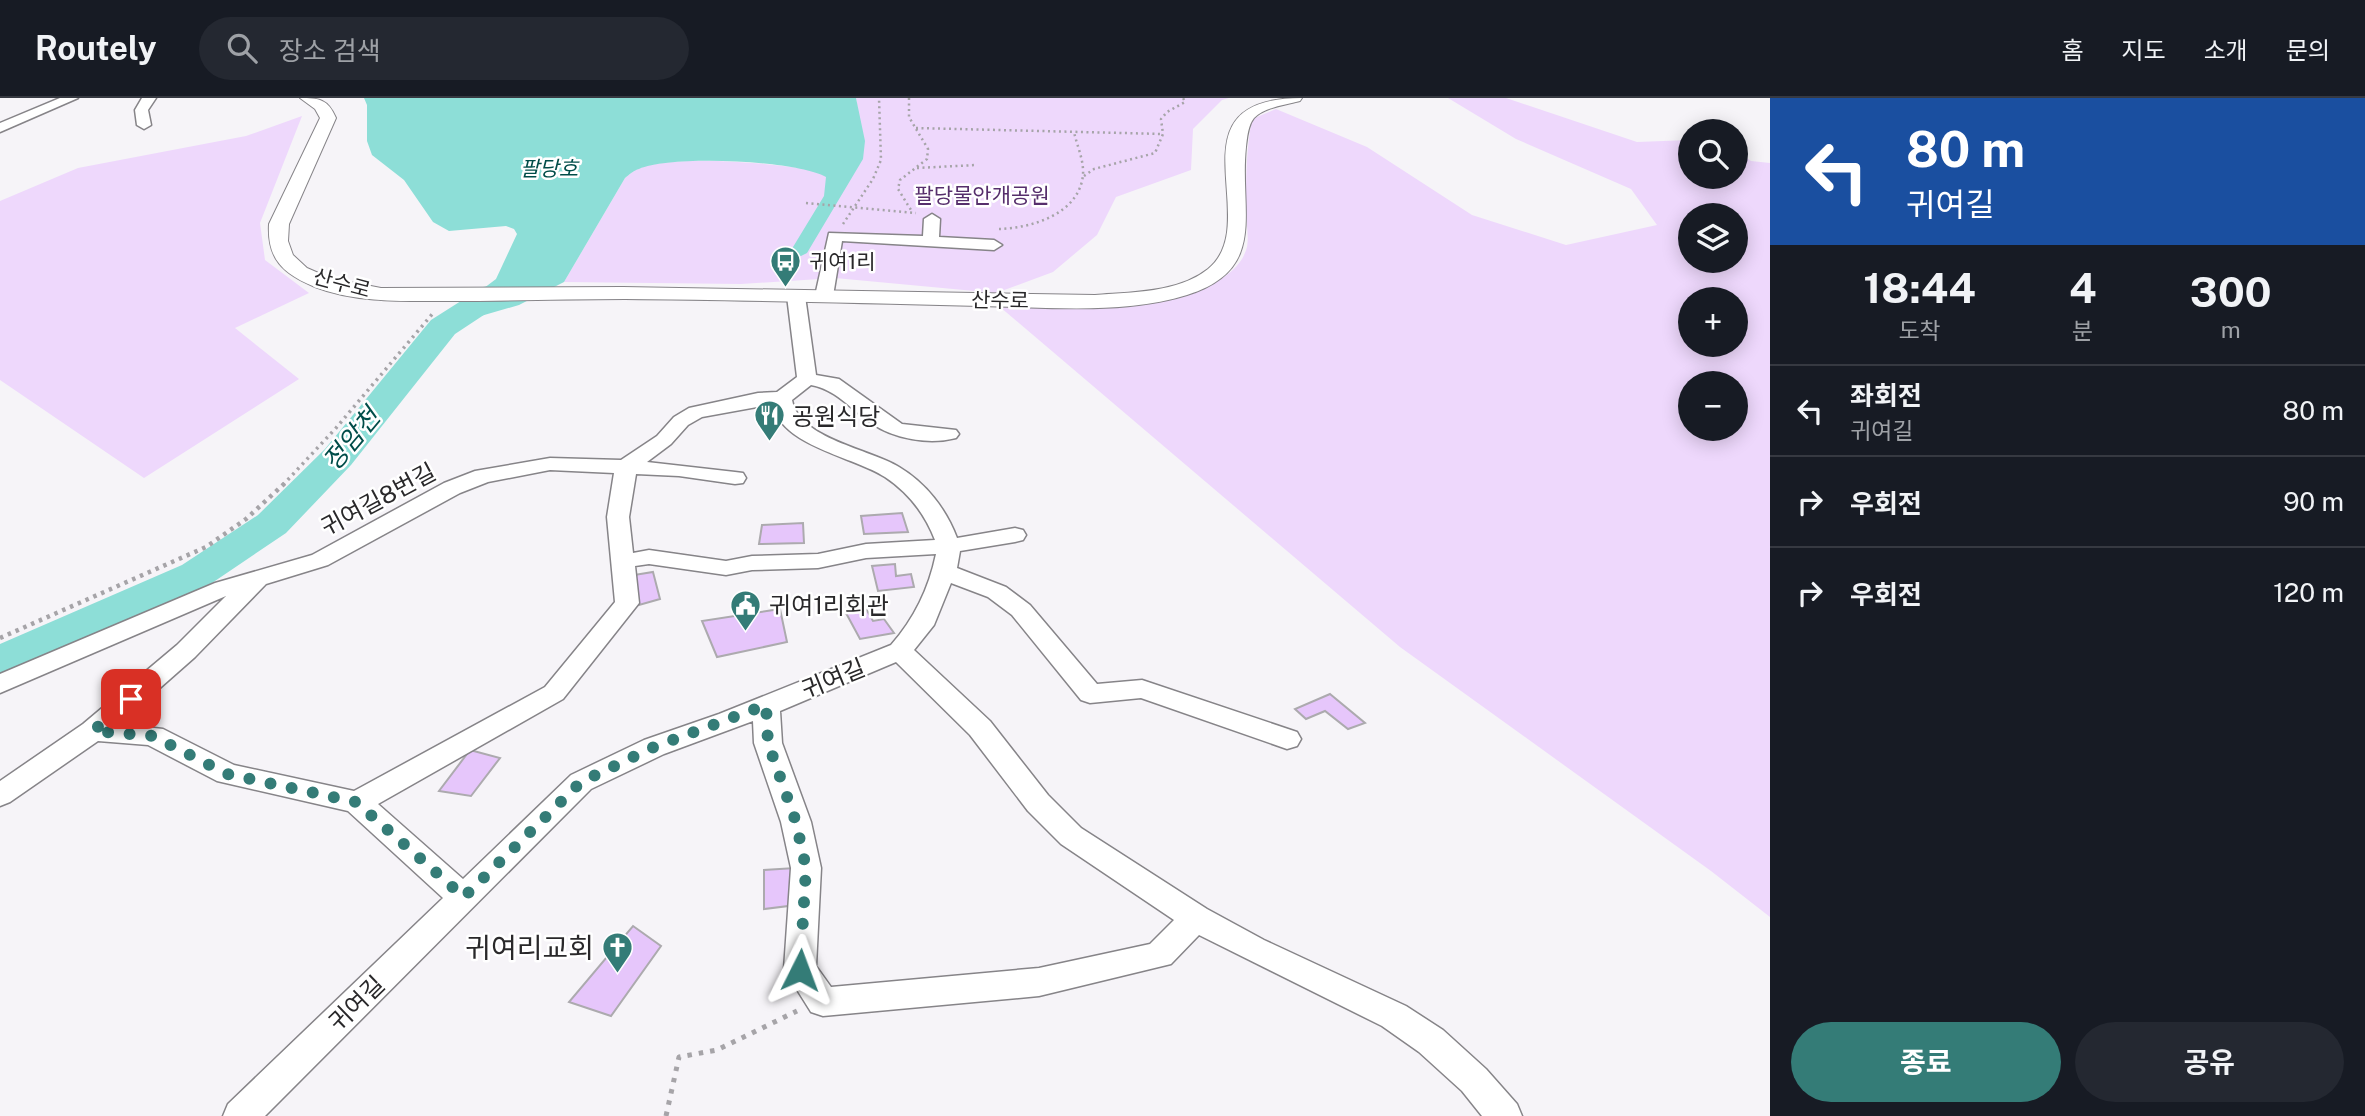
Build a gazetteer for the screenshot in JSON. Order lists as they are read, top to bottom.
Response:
{
  "streets": {
    "main road": ["산수로"],
    "street": ["귀여길8번길", "귀여길"]
  },
  "water": ["팔당호", "정암천"],
  "parks": ["팔당물안개공원"],
  "places": {
    "bus stop": ["귀여1리"],
    "restaurant": ["공원식당"],
    "public building": ["귀여1리회관"],
    "church": ["귀여리교회"]
  },
  "page": {
    "header": "Routely",
    "search": "장소 검색",
    "nav": [
      "홈",
      "지도",
      "소개",
      "문의"
    ],
    "turn": ["80 m", "귀여길"],
    "map_buttons": ["+", "−"],
    "eta": [
      "18:44",
      "도착",
      "4",
      "분",
      "300",
      "m"
    ],
    "list": [
      {
        "name": "좌회전",
        "note": "귀여길",
        "value": "80 m"
      },
      {
        "name": "우회전",
        "value": "90 m"
      },
      {
        "name": "우회전",
        "value": "120 m"
      }
    ],
    "buttons": ["종료", "공유"]
  }
}
